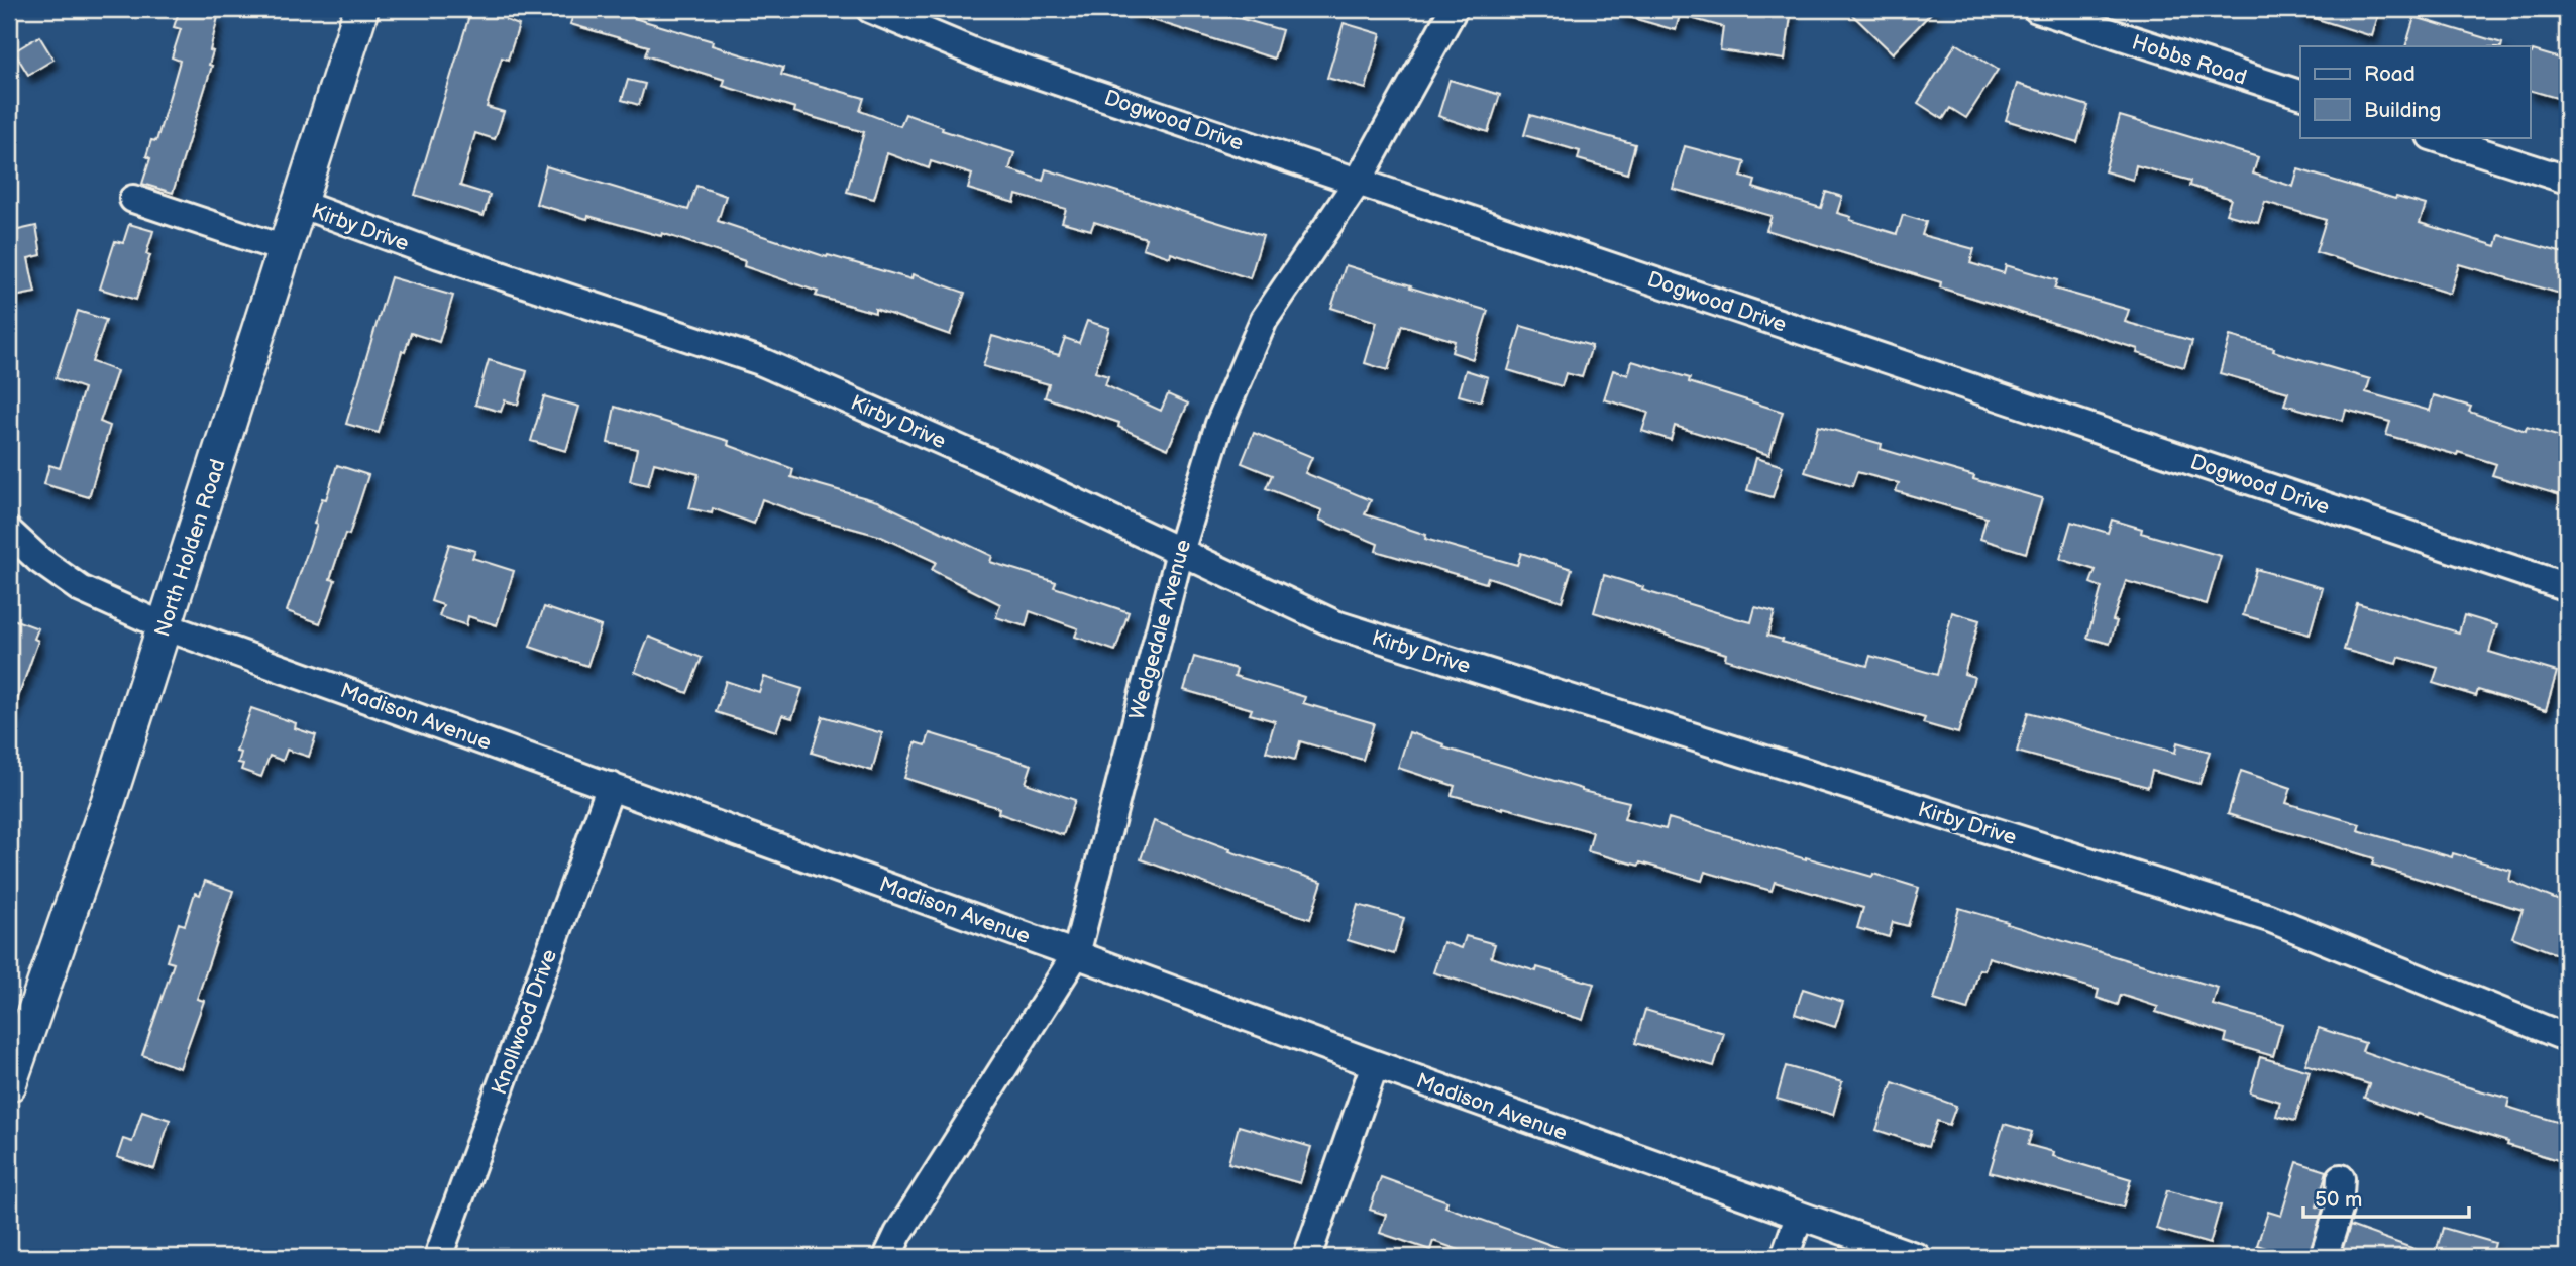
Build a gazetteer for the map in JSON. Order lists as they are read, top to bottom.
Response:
{
  "streets": {
    "main road": ["North Holden Road"],
    "street": [
      "Hobbs Road",
      "Dogwood Drive",
      "Kirby Drive",
      "Wedgedale Avenue",
      "Madison Avenue",
      "Knollwood Drive"
    ]
  },
  "crossings": [
    ["Dogwood Drive", "Wedgedale Avenue"],
    ["Kirby Drive", "North Holden Road"],
    ["Kirby Drive", "Wedgedale Avenue"],
    ["North Holden Road", "Madison Avenue"],
    ["Wedgedale Avenue", "Madison Avenue"],
    ["Madison Avenue", "Knollwood Drive"]
  ],
  "legend": ["Road", "Building"],
  "scale_bar": "50 m"
}
